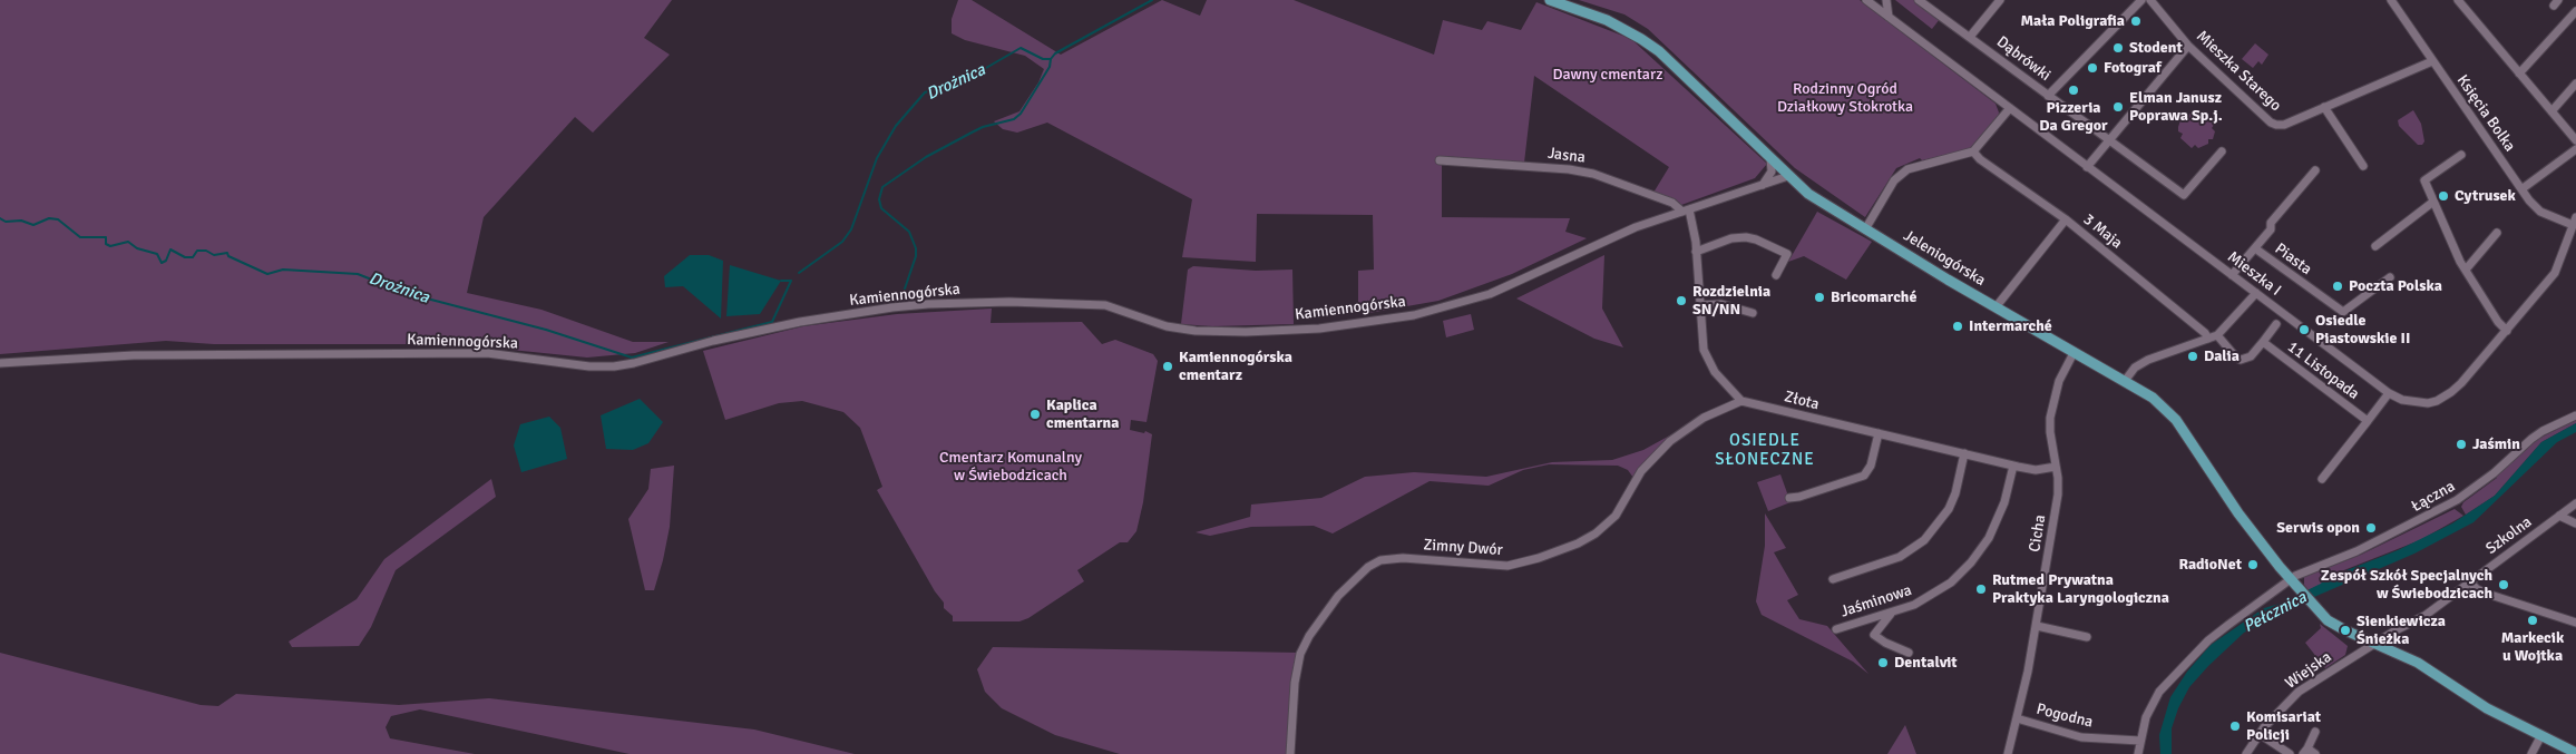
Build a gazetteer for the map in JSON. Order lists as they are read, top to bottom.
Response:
{
  "streets": {
    "main road": ["Jeleniogórska"],
    "street": [
      "Dąbrówki",
      "Mieszka Starego",
      "Księcia Bolka",
      "Jasna",
      "3 Maja",
      "Piasta",
      "Mieszka I",
      "Kamiennogórska",
      "11 Listopada",
      "Złota",
      "Łączna",
      "Cicha",
      "Szkolna",
      "Zimny Dwór",
      "Jaśminowa",
      "Wiejska",
      "Pogodna"
    ]
  },
  "crossings": [
    ["Mieszka Starego", "Księcia Bolka"],
    ["Księcia Bolka", "Mieszka I"],
    ["Jasna", "Kamiennogórska"],
    ["Jeleniogórska", "Kamiennogórska"],
    ["Jeleniogórska", "Łączna"],
    ["Jeleniogórska", "Cicha"],
    ["Jeleniogórska", "Szkolna"],
    ["Jeleniogórska", "Wiejska"],
    ["Mieszka I", "11 Listopada"],
    ["Złota", "Cicha"],
    ["Złota", "Zimny Dwór"],
    ["Złota", "Jaśminowa"],
    ["Łączna", "Pogodna"],
    ["Cicha", "Pogodna"],
    ["Szkolna", "Wiejska"]
  ],
  "districts": ["OSIEDLE SŁONECZNE"],
  "water": ["Drożnica", "Pełcznica"],
  "parks": ["Dawny cmentarz", "Rodzinny Ogród Działkowy Stokrotka", "Cmentarz Komunalny w Świebodzicach"],
  "places": [
    "Mała Poligrafia",
    "Stodent",
    "Fotograf",
    "Pizzeria Da Gregor",
    "Elman Janusz Poprawa Sp.j.",
    "Cytrusek",
    "Poczta Polska",
    "Bricomarché",
    "Rozdzielnia SN/NN",
    "Intermarché",
    "Osiedle Piastowskie II",
    "Dalia",
    "Kamiennogórska cmentarz",
    "Kaplica cmentarna",
    "Jaśmin",
    "Serwis opon",
    "RadioNet",
    "Zespół Szkół Specjalnych w Świebodzicach",
    "Rutmed Prywatna Praktyka Laryngologiczna",
    "Markecik u Wojtka",
    "Sienkiewicza Śnieżka",
    "Dentalvit",
    "Komisariat Policji"
  ]
}
